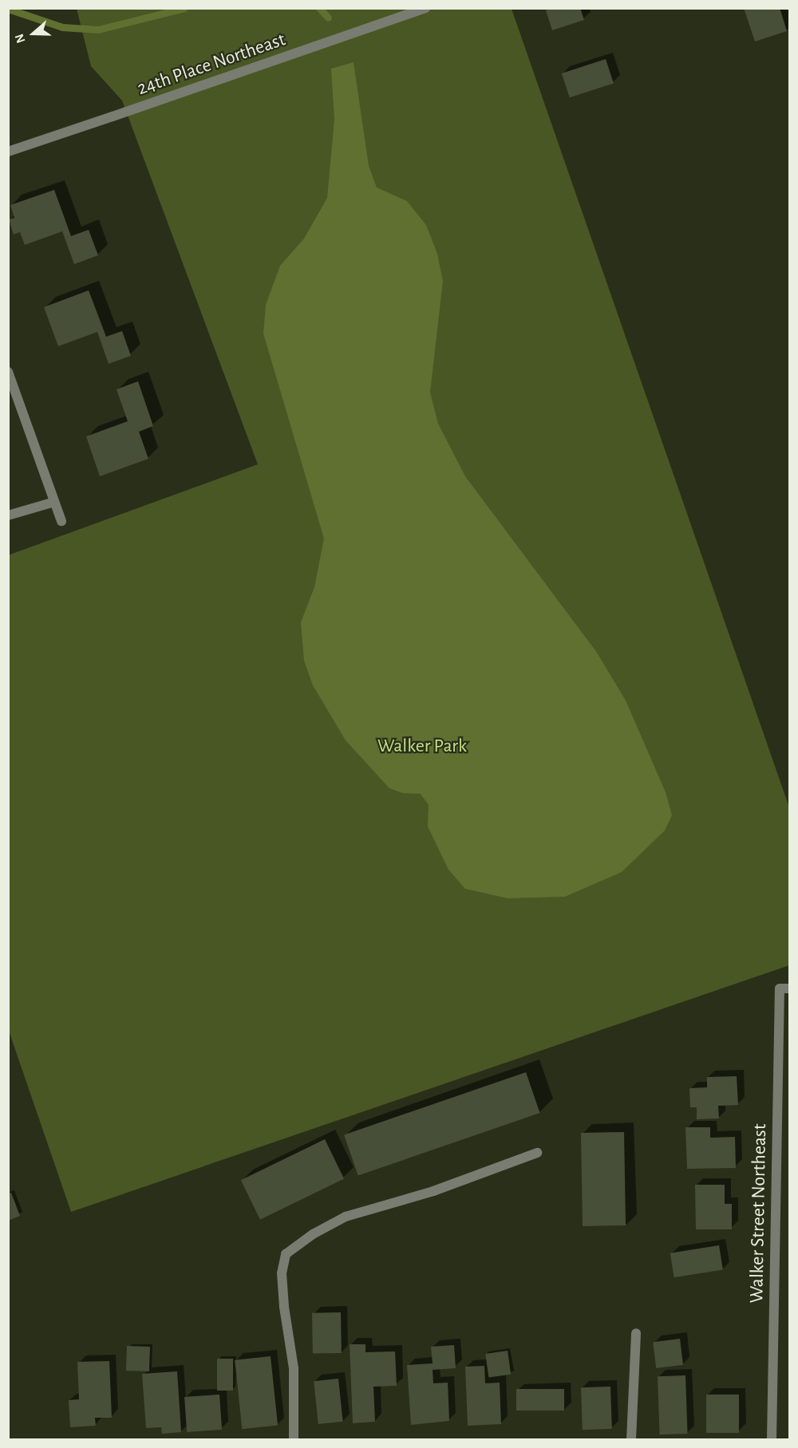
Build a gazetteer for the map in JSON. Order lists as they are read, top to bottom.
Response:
{
  "streets": {
    "street": ["24th Place Northeast", "Walker Street Northeast"]
  },
  "parks": ["Walker Park"],
  "north": "left"
}
